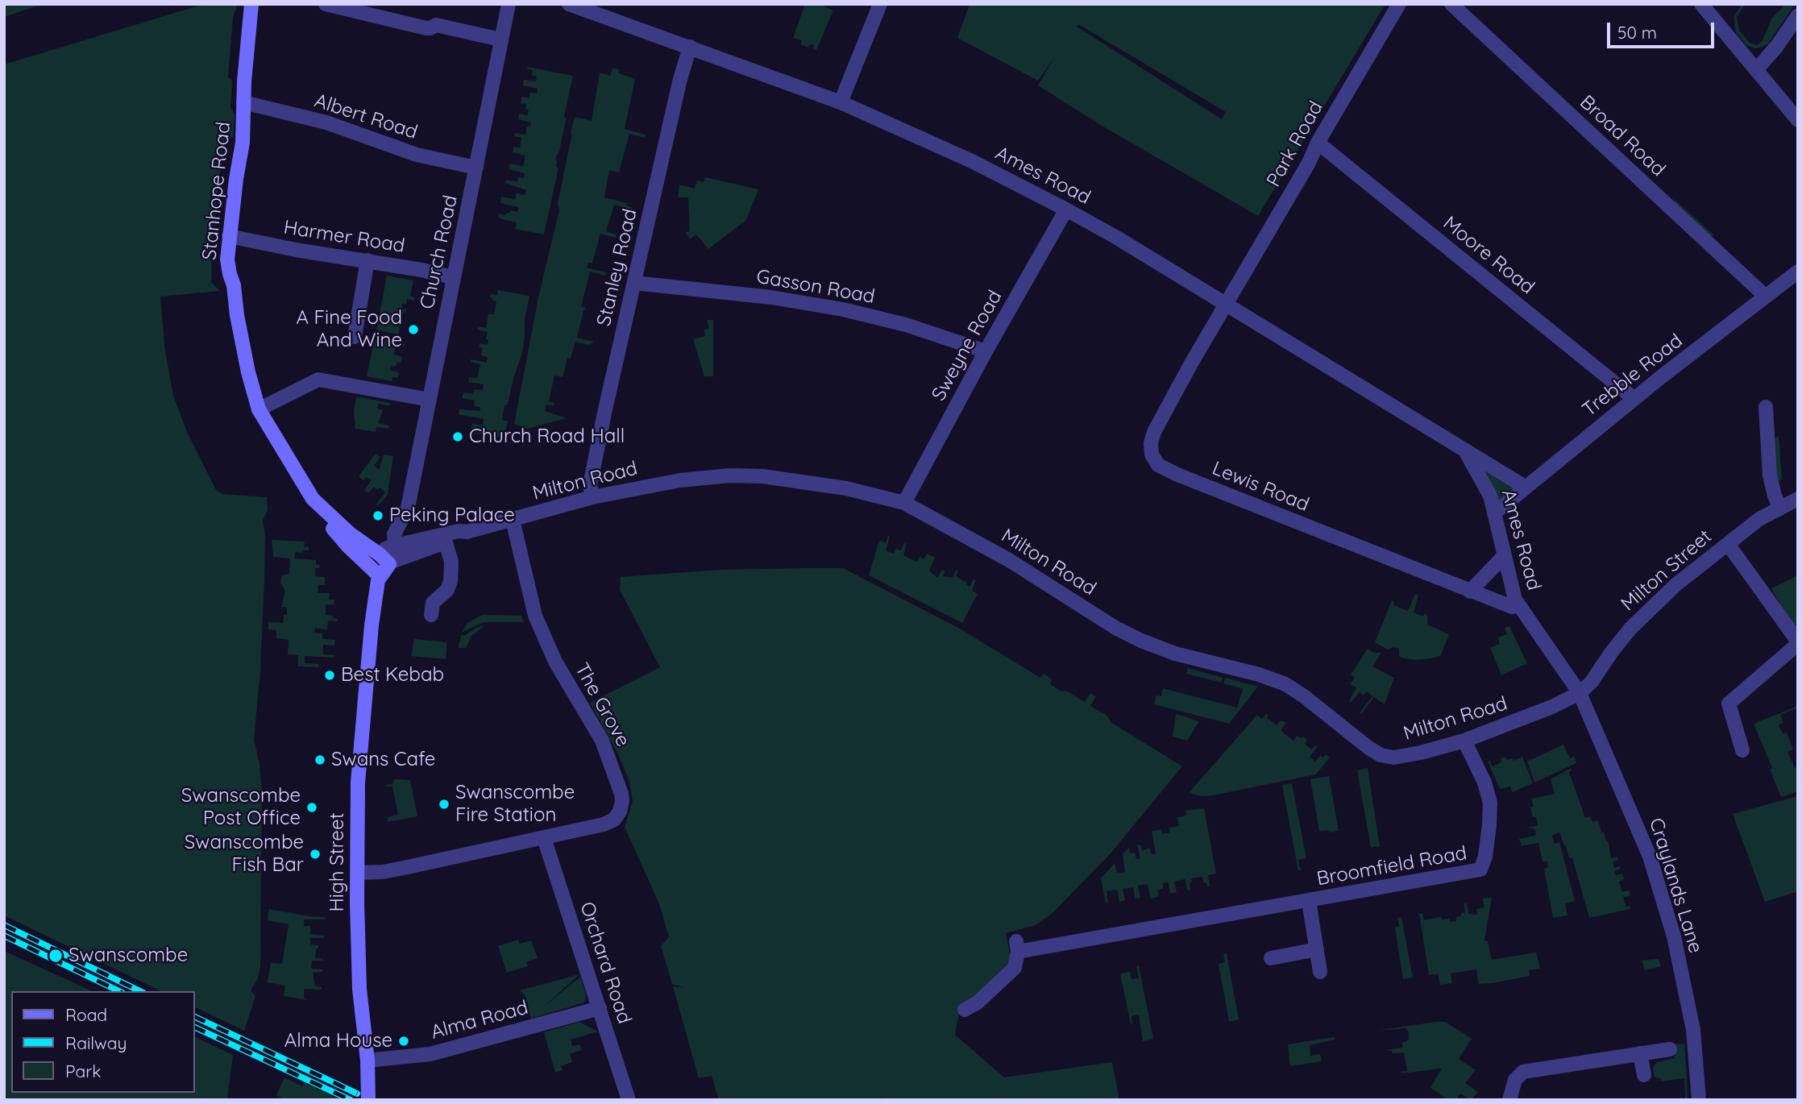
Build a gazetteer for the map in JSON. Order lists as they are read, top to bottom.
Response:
{
  "streets": {
    "main road": ["Stanhope Road", "High Street"],
    "street": [
      "Albert Road",
      "Broad Road",
      "Park Road",
      "Ames Road",
      "Harmer Road",
      "Church Road",
      "Moore Road",
      "Stanley Road",
      "Gasson Road",
      "Sweyne Road",
      "Trebble Road",
      "Milton Road",
      "Lewis Road",
      "Milton Street",
      "The Grove",
      "Broomfield Road",
      "Craylands Lane",
      "Orchard Road",
      "Alma Road"
    ]
  },
  "crossings": [
    ["Albert Road", "Stanhope Road"],
    ["Albert Road", "Church Road"],
    ["Broad Road", "Trebble Road"],
    ["Park Road", "Ames Road"],
    ["Park Road", "Moore Road"],
    ["Park Road", "Lewis Road"],
    ["Ames Road", "Stanley Road"],
    ["Ames Road", "Sweyne Road"],
    ["Ames Road", "Trebble Road"],
    ["Ames Road", "Milton Road"],
    ["Ames Road", "Lewis Road"],
    ["Ames Road", "Milton Street"],
    ["Ames Road", "Craylands Lane"],
    ["Stanhope Road", "Harmer Road"],
    ["Stanhope Road", "Church Road"],
    ["Stanhope Road", "Milton Road"],
    ["Stanhope Road", "High Street"],
    ["Harmer Road", "Church Road"],
    ["Church Road", "Milton Road"],
    ["Church Road", "High Street"],
    ["Moore Road", "Trebble Road"],
    ["Stanley Road", "Gasson Road"],
    ["Stanley Road", "Milton Road"],
    ["Gasson Road", "Sweyne Road"],
    ["Sweyne Road", "Milton Road"],
    ["Milton Road", "Milton Street"],
    ["Milton Road", "The Grove"],
    ["Milton Road", "High Street"],
    ["Milton Road", "Broomfield Road"],
    ["Milton Road", "Craylands Lane"],
    ["Milton Street", "Craylands Lane"],
    ["The Grove", "High Street"],
    ["The Grove", "Orchard Road"],
    ["High Street", "Alma Road"],
    ["Orchard Road", "Alma Road"]
  ],
  "places": [
    "A Fine Food And Wine",
    "Church Road Hall",
    "Peking Palace",
    "Best Kebab",
    "Swans Cafe",
    "Swanscombe Fire Station",
    "Swanscombe Post Office",
    "Swanscombe Fish Bar",
    "Swanscombe",
    "Alma House"
  ],
  "legend": ["Road", "Railway", "Park"],
  "scale_bar": "50 m"
}
